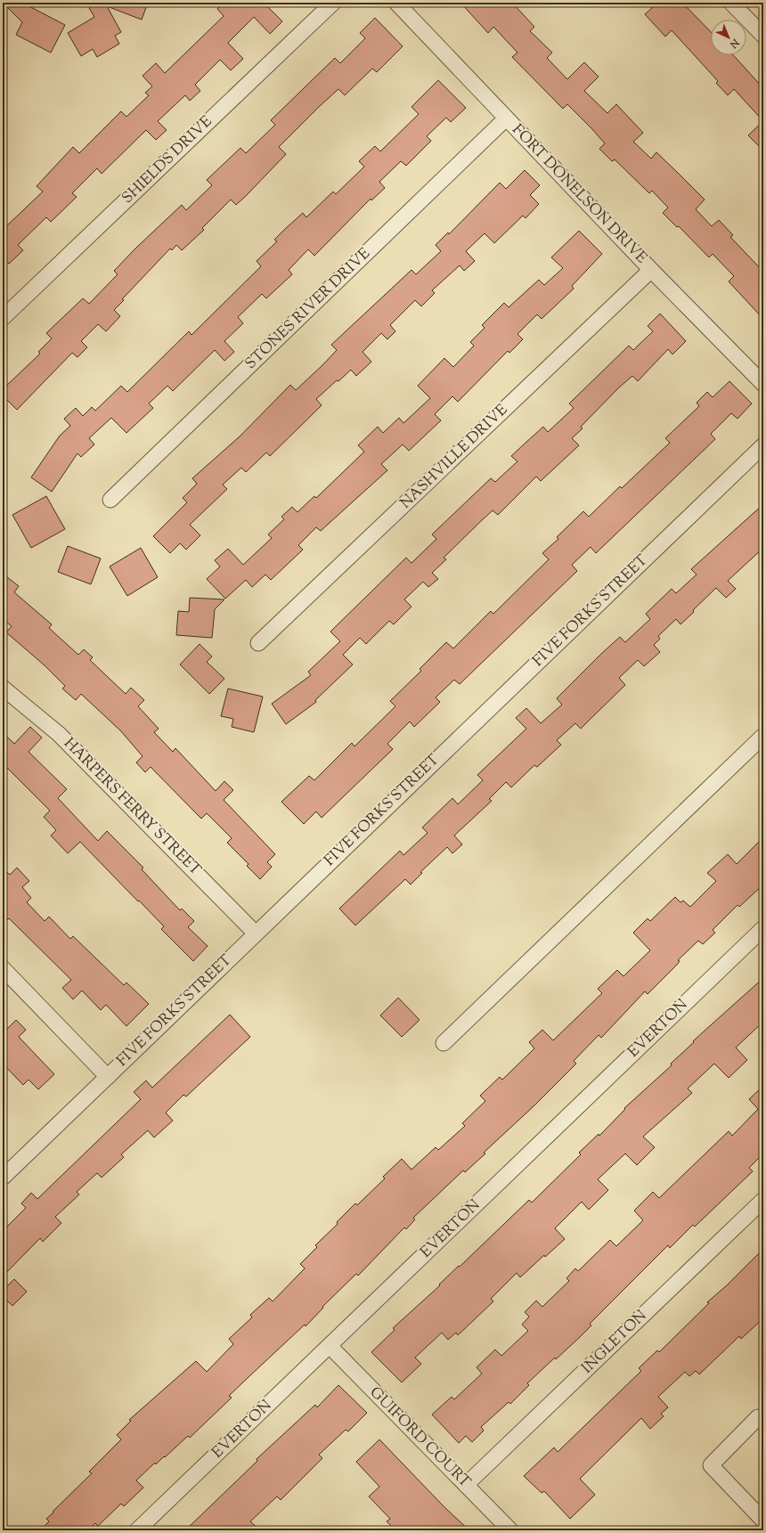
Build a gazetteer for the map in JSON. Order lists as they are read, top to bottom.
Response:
{
  "streets": {
    "street": [
      "SHIELDS DRIVE",
      "FORT DONELSON DRIVE",
      "STONES RIVER DRIVE",
      "NASHVILLE DRIVE",
      "FIVE FORKS STREET",
      "HARPERS FERRY STREET",
      "EVERTON",
      "INGLETON",
      "GUIFORD COURT"
    ]
  },
  "crossings": [
    ["FORT DONELSON DRIVE", "STONES RIVER DRIVE"],
    ["FORT DONELSON DRIVE", "NASHVILLE DRIVE"],
    ["FIVE FORKS STREET", "HARPERS FERRY STREET"],
    ["EVERTON", "GUIFORD COURT"],
    ["INGLETON", "GUIFORD COURT"]
  ],
  "north": "bottom right"
}
